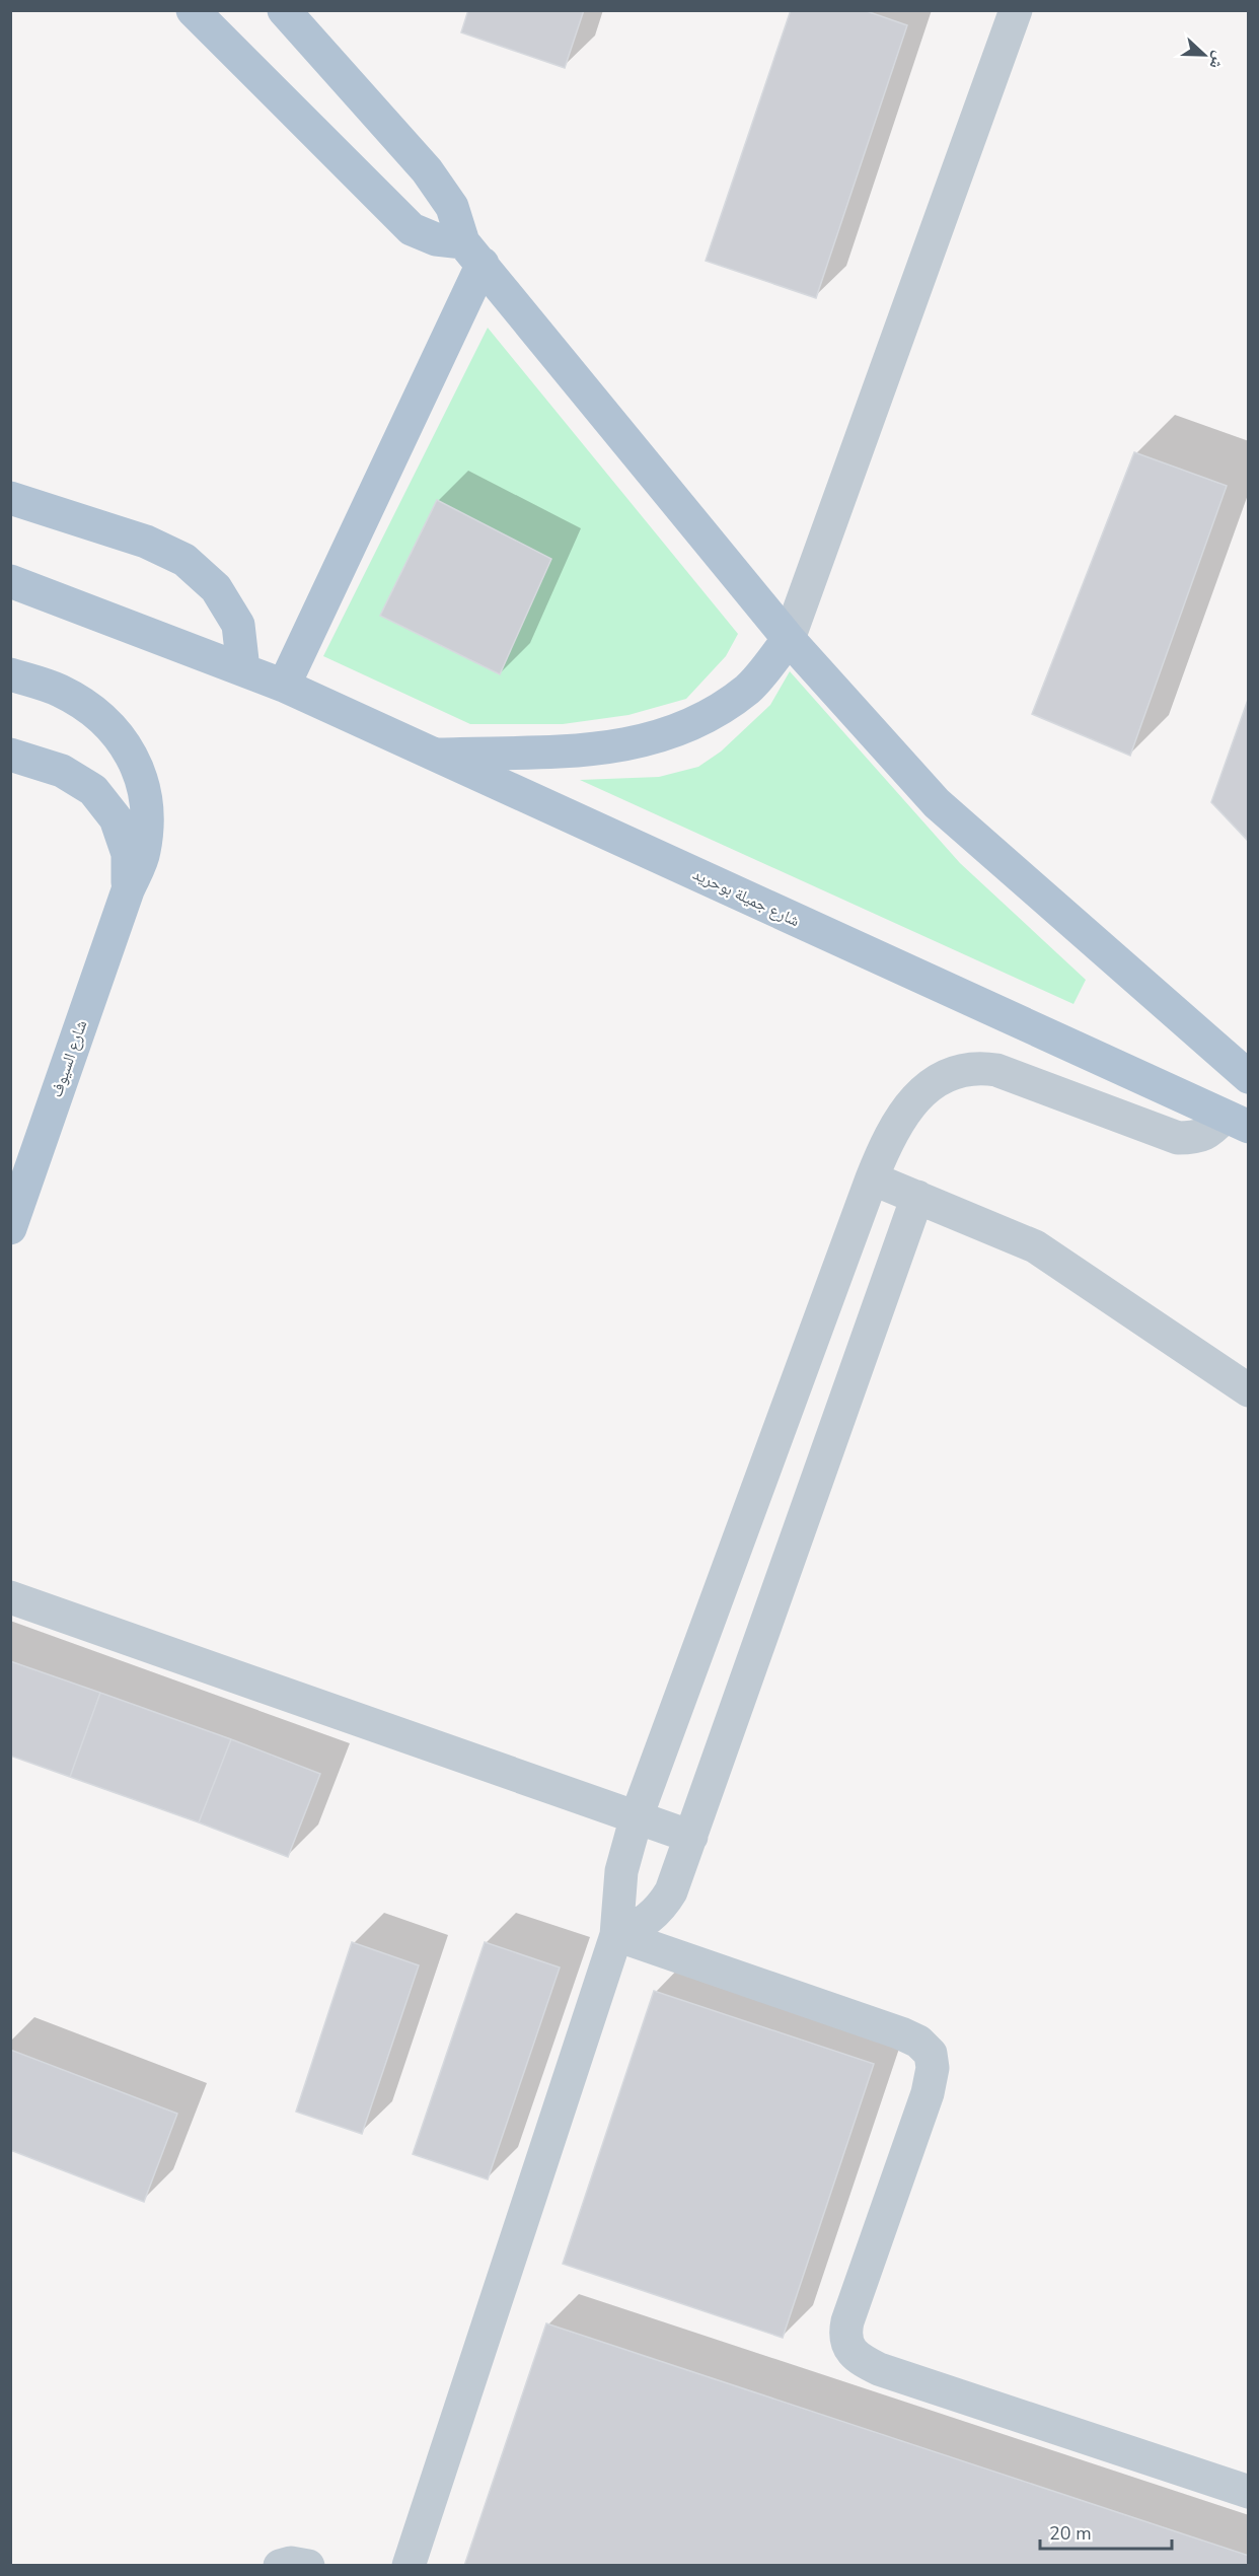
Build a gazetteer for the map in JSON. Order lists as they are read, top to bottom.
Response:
{
  "streets": {
    "main road": ["شارع جميلة بوحريد", "شارع السيوف"]
  },
  "scale_bar": "20 m",
  "north": "right"
}
